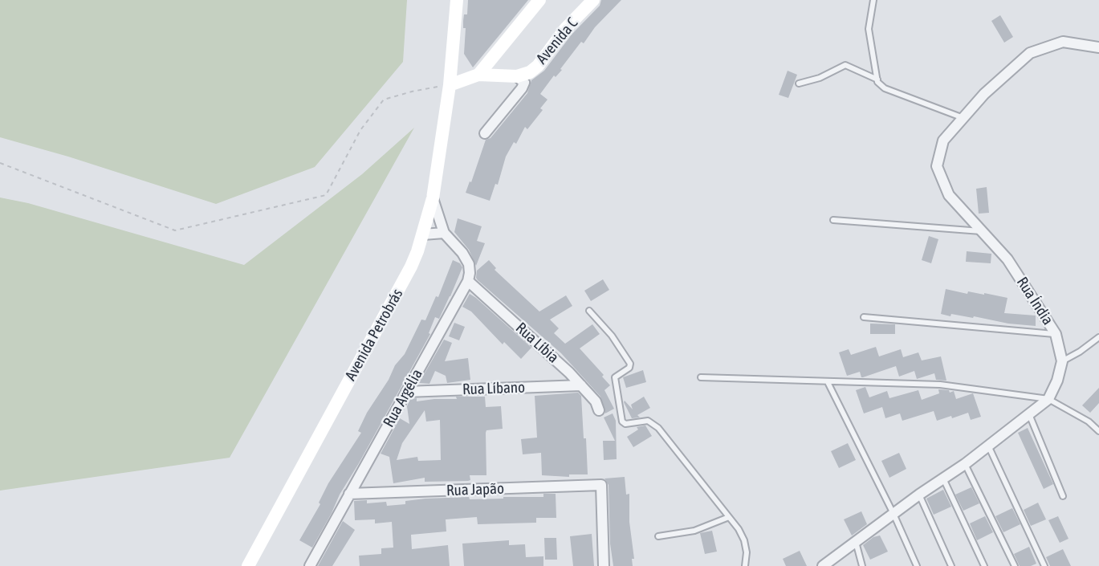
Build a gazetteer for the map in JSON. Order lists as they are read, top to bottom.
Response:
{
  "streets": {
    "main road": ["Avenida C", "Avenida Petrobrás"],
    "street": [
      "Rua Índia",
      "Rua Líbia",
      "Rua Líbano",
      "Rua Argélia",
      "Rua Japão"
    ]
  },
  "crossings": [
    ["Rua Líbia", "Rua Líbano"],
    ["Rua Líbia", "Rua Argélia"],
    ["Rua Líbano", "Rua Argélia"],
    ["Rua Argélia", "Rua Japão"]
  ]
}
